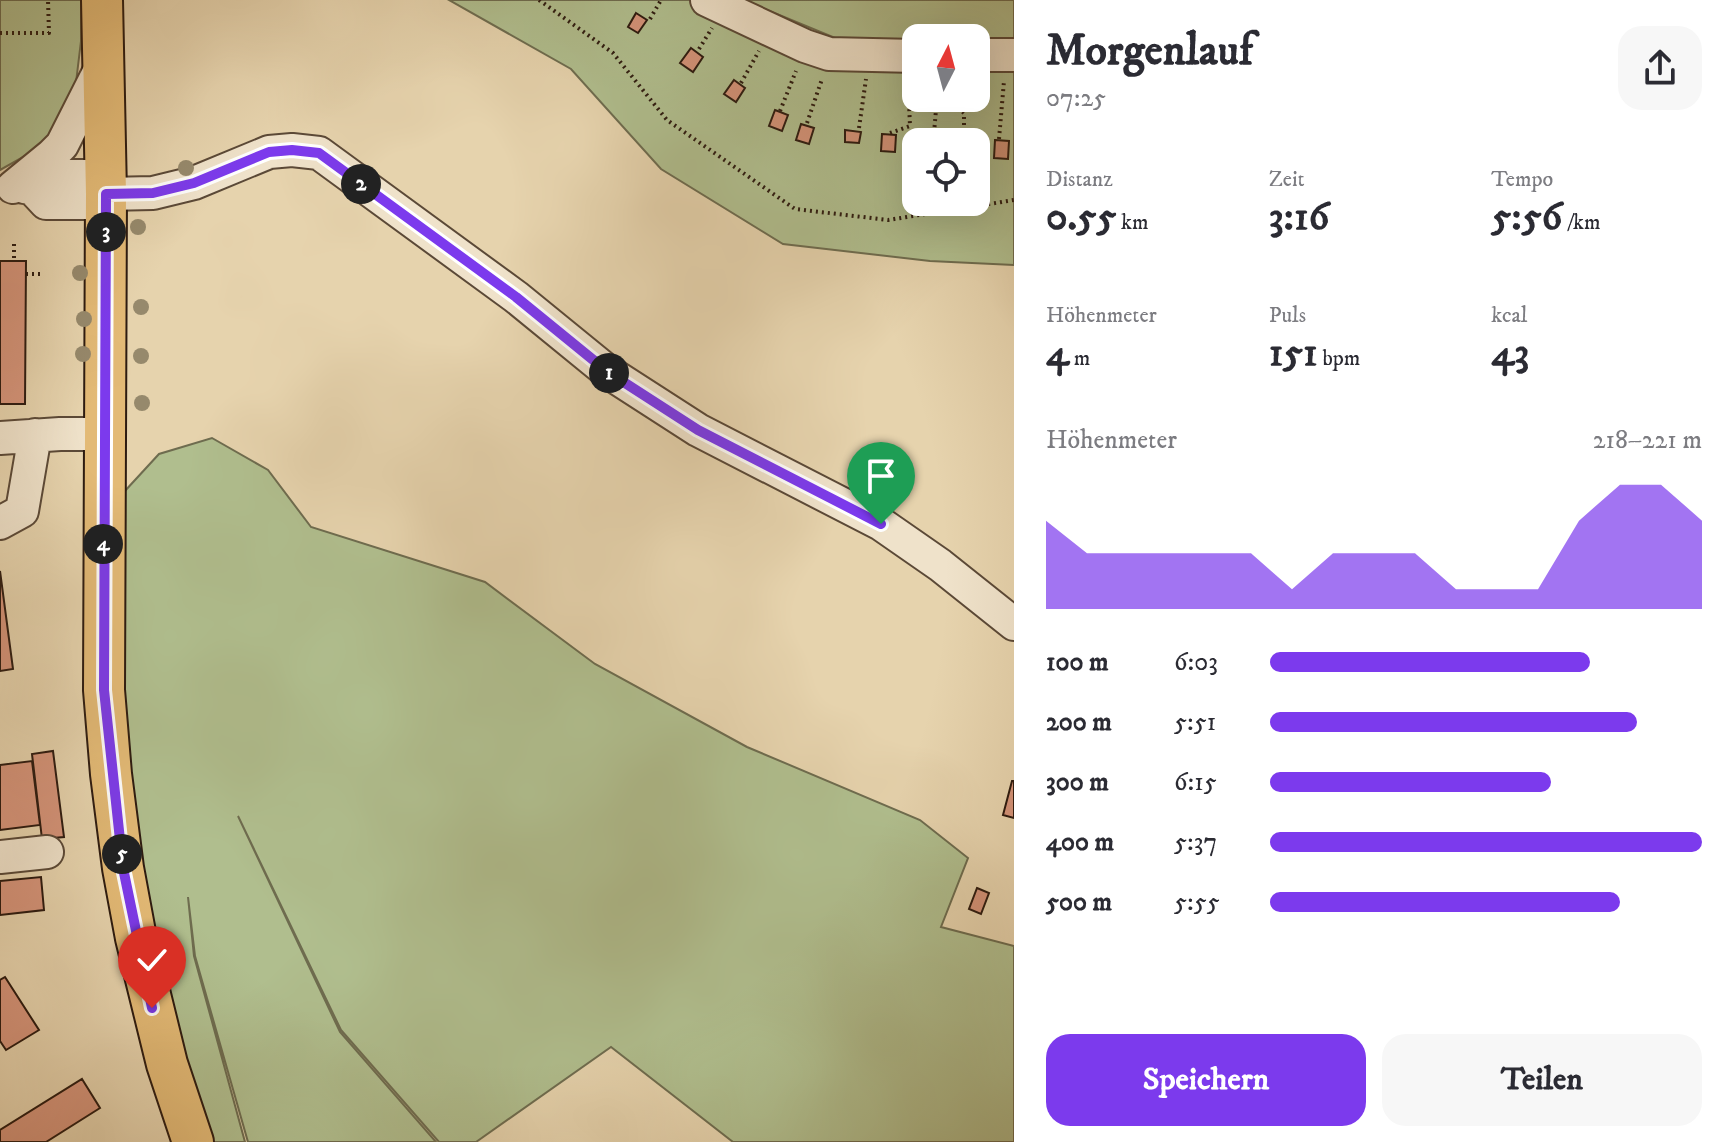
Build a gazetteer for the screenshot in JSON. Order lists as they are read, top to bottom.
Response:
{
  "north": "top",
  "page": {
    "heading": ["Morgenlauf", "07:25"],
    "stats": [
      ["Distanz", "0.55 km"],
      ["Zeit", "3:16"],
      ["Tempo", "5:56 /km"],
      ["Höhenmeter", "4 m"],
      ["Puls", "151 bpm"],
      ["kcal", "43"]
    ],
    "pins": [
      "2",
      "3",
      "1",
      "4",
      "5"
    ],
    "chart": ["Höhenmeter", "218–221 m"],
    "list": [
      {
        "name": "100 m",
        "note": "6:03"
      },
      {
        "name": "200 m",
        "note": "5:51"
      },
      {
        "name": "300 m",
        "note": "6:15"
      },
      {
        "name": "400 m",
        "note": "5:37"
      },
      {
        "name": "500 m",
        "note": "5:55"
      }
    ],
    "buttons": ["Speichern", "Teilen"]
  }
}
